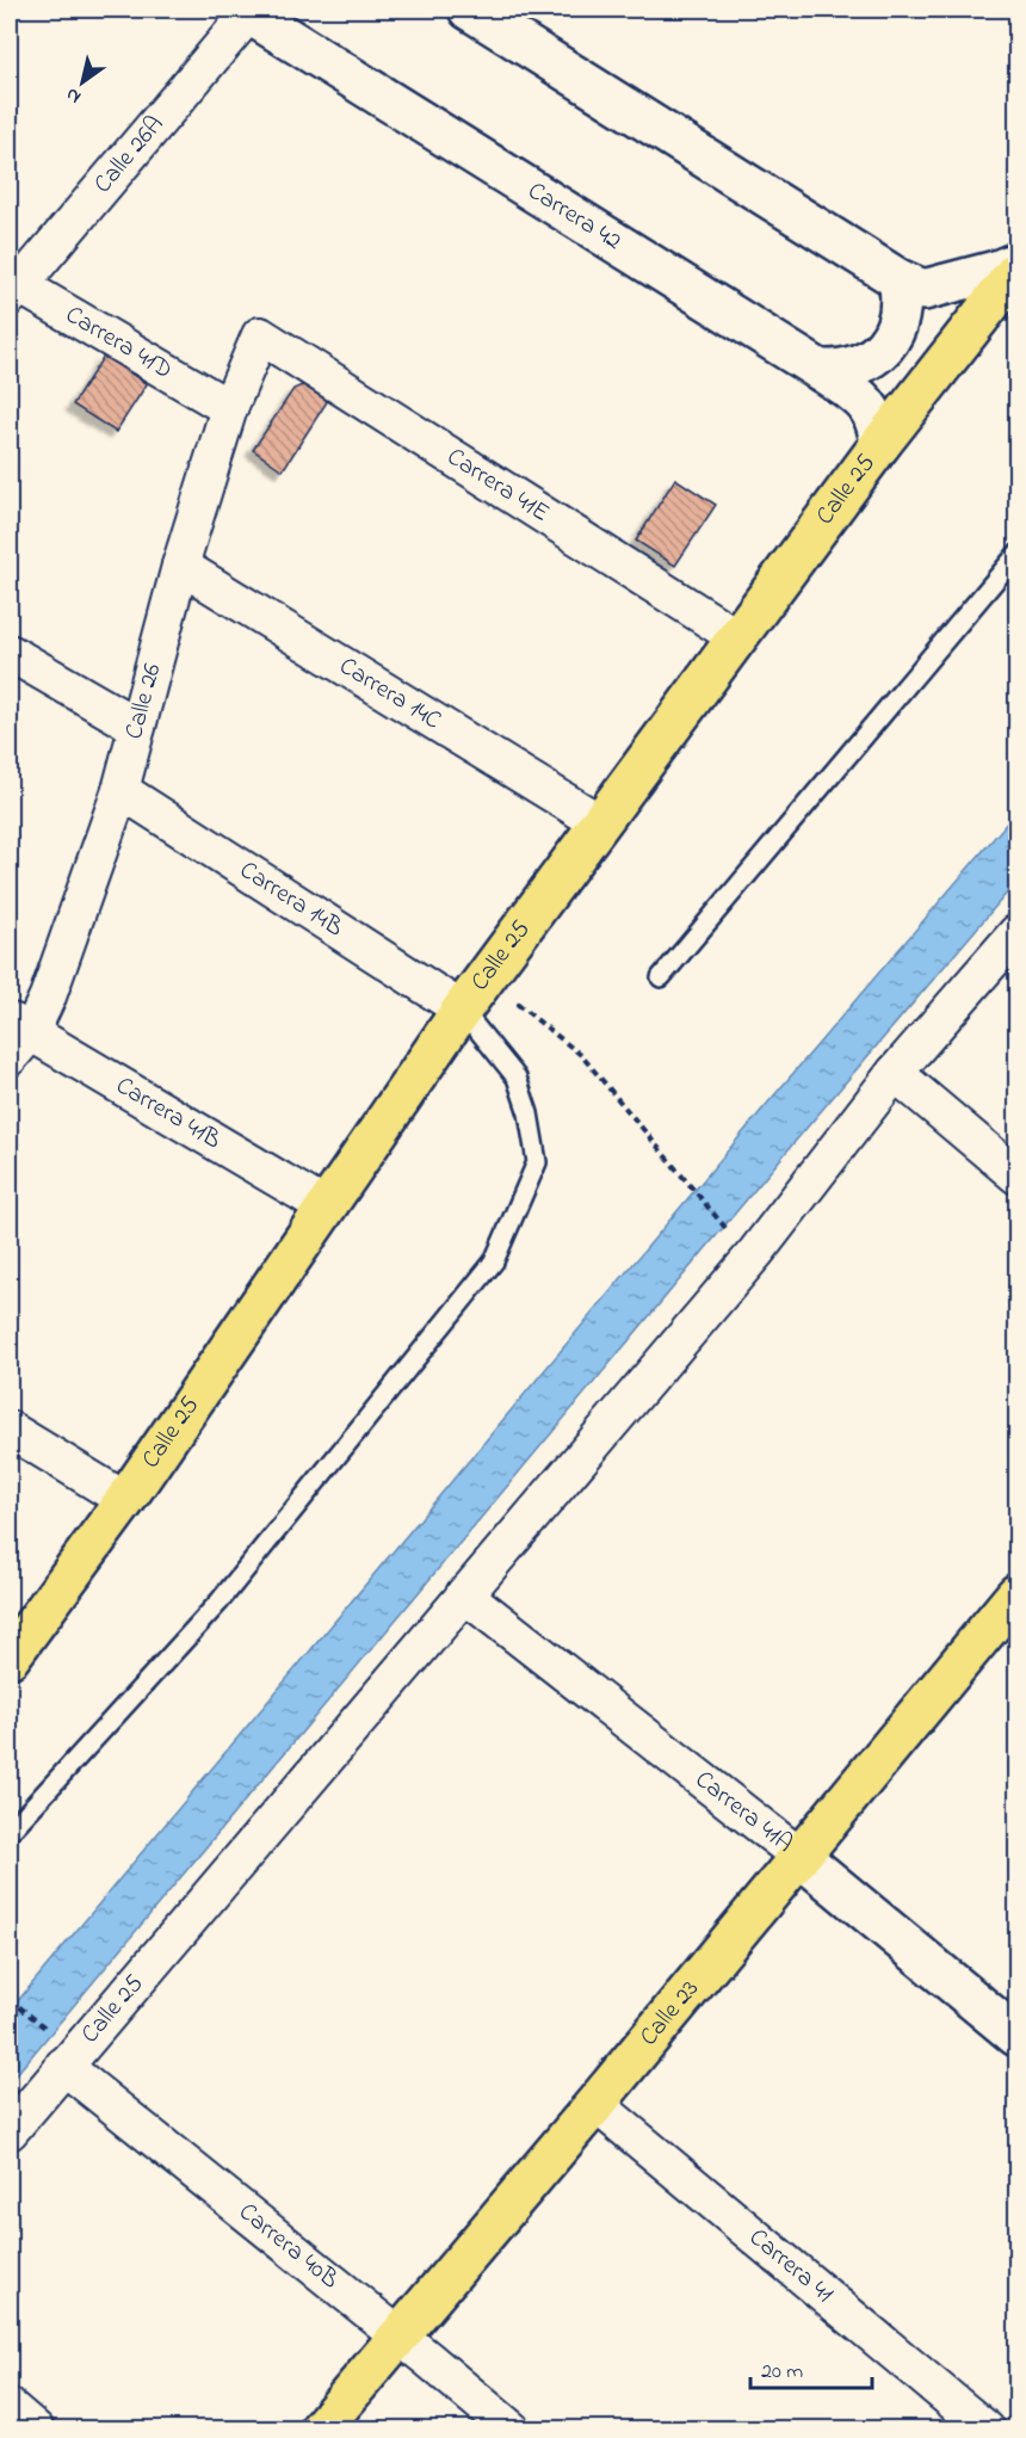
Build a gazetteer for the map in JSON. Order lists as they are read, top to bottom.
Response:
{
  "streets": {
    "main road": ["Calle 25", "Calle 23"],
    "street": [
      "Calle 26A",
      "Carrera 42",
      "Carrera 41D",
      "Carrera 41E",
      "Carrera 14C",
      "Calle 26",
      "Carrera 14B",
      "Carrera 41B",
      "Carrera 41A",
      "Carrera 40B",
      "Carrera 41"
    ]
  },
  "crossings": [
    ["Calle 26A", "Carrera 42"],
    ["Calle 26A", "Carrera 41D"],
    ["Carrera 42", "Calle 25"],
    ["Carrera 41D", "Calle 26"],
    ["Carrera 41E", "Calle 25"],
    ["Carrera 41E", "Calle 26"],
    ["Calle 25", "Carrera 14C"],
    ["Calle 25", "Carrera 14B"],
    ["Calle 25", "Carrera 41B"],
    ["Calle 25", "Carrera 41A"],
    ["Calle 25", "Carrera 40B"],
    ["Carrera 14C", "Calle 26"],
    ["Calle 26", "Carrera 14B"],
    ["Calle 26", "Carrera 41B"],
    ["Carrera 41A", "Calle 23"],
    ["Calle 23", "Carrera 40B"],
    ["Calle 23", "Carrera 41"]
  ],
  "scale_bar": "20 m",
  "north": "bottom left"
}
